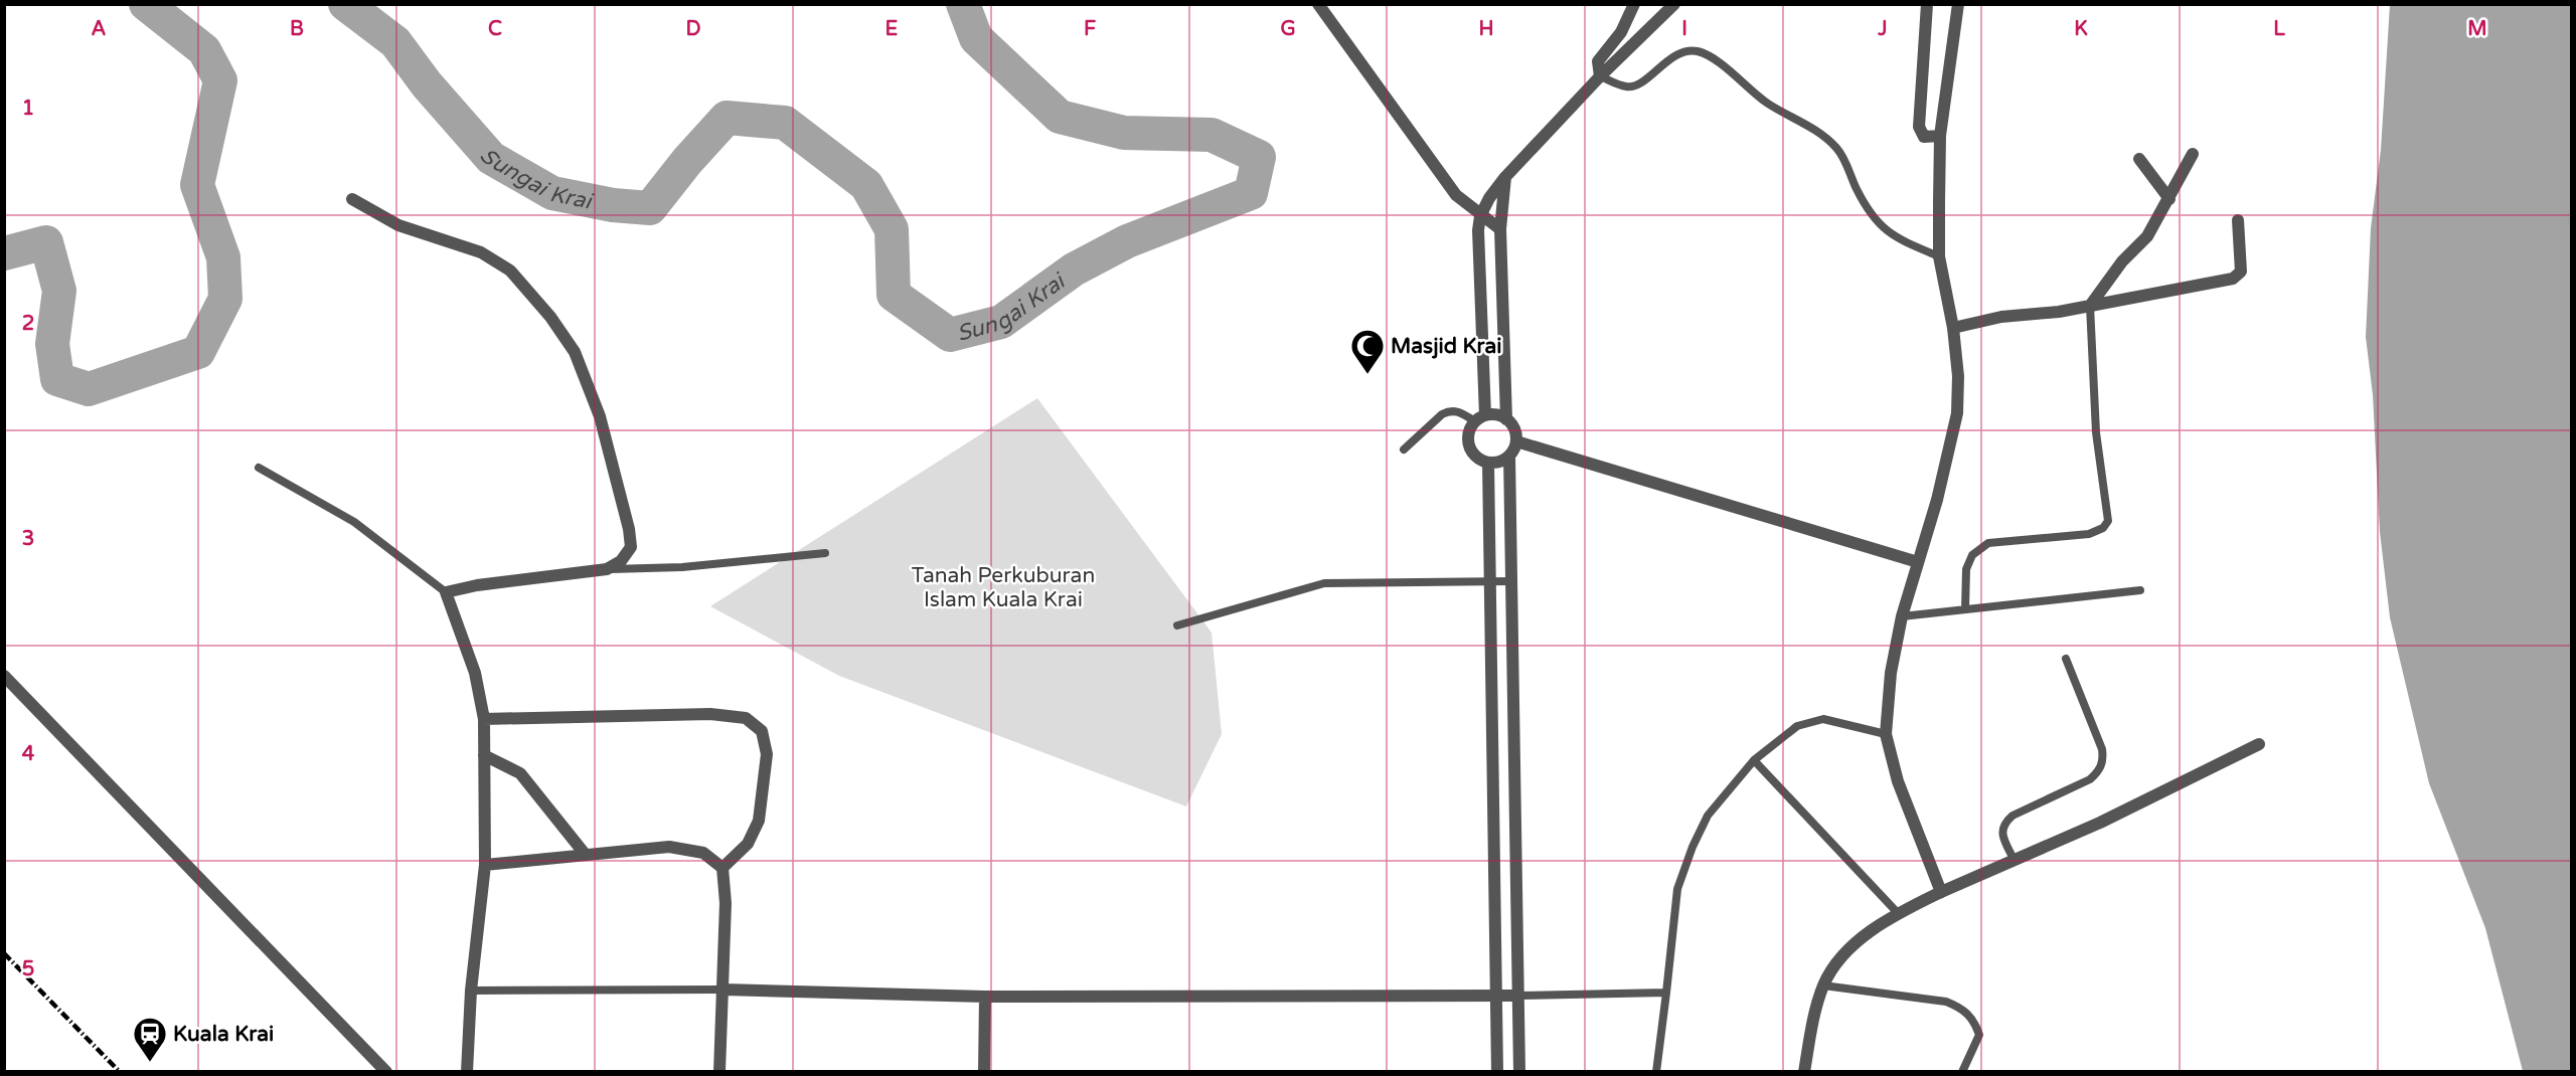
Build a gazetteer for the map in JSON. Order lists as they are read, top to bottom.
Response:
{
  "water": ["Sungai Krai"],
  "parks": ["Tanah Perkuburan Islam Kuala Krai"],
  "places": {
    "mosque": ["Masjid Krai"],
    "station": ["Kuala Krai"]
  },
  "grid": {
    "columns": [
      "A",
      "B",
      "C",
      "D",
      "E",
      "F",
      "G",
      "H",
      "I",
      "J",
      "K",
      "L",
      "M"
    ],
    "rows": [
      "1",
      "2",
      "3",
      "4",
      "5"
    ]
  }
}
